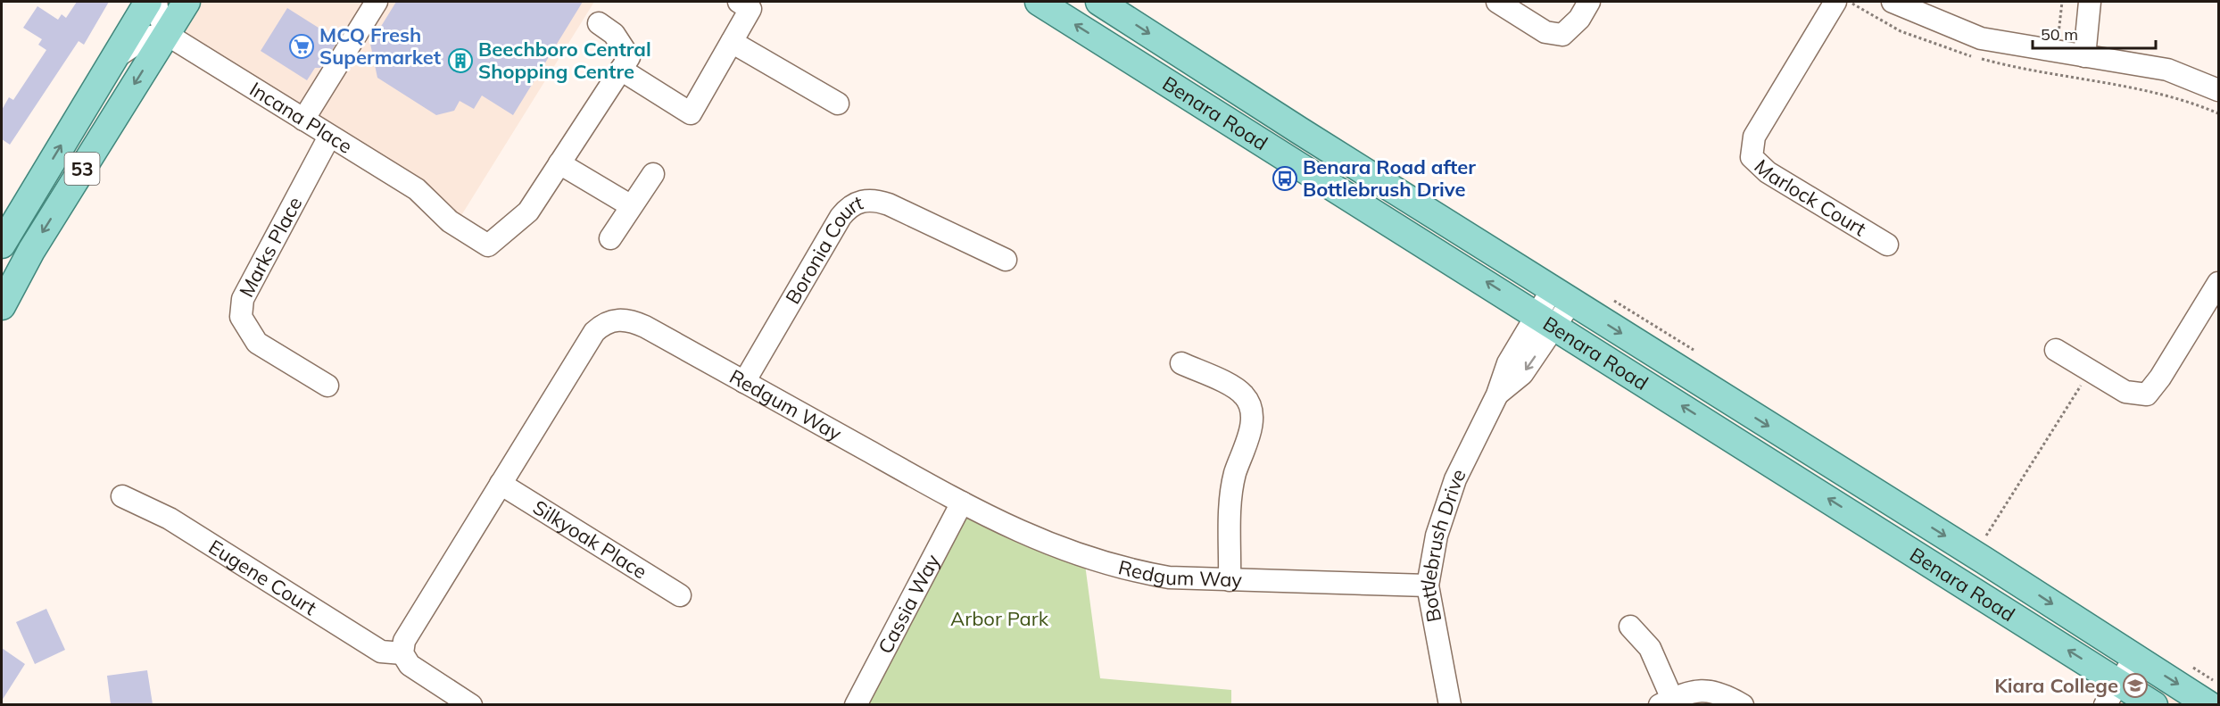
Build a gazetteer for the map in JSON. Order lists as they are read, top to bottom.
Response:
{
  "streets": {
    "main road": ["Benara Road", "53"],
    "street": [
      "Incana Place",
      "Marlock Court",
      "Marks Place",
      "Boronia Court",
      "Redgum Way",
      "Silkyoak Place",
      "Bottlebrush Drive",
      "Eugene Court",
      "Cassia Way"
    ]
  },
  "crossings": [
    ["Benara Road", "Bottlebrush Drive"],
    ["Incana Place", "53"],
    ["Incana Place", "Marks Place"],
    ["Boronia Court", "Redgum Way"],
    ["Redgum Way", "Silkyoak Place"],
    ["Redgum Way", "Bottlebrush Drive"],
    ["Redgum Way", "Eugene Court"],
    ["Redgum Way", "Cassia Way"]
  ],
  "parks": ["Arbor Park"],
  "places": {
    "supermarket": ["MCQ Fresh Supermarket"],
    "building": ["Beechboro Central Shopping Centre"],
    "bus stop": ["Benara Road after Bottlebrush Drive"],
    "school or university": ["Kiara College"]
  },
  "scale_bar": "50 m"
}
